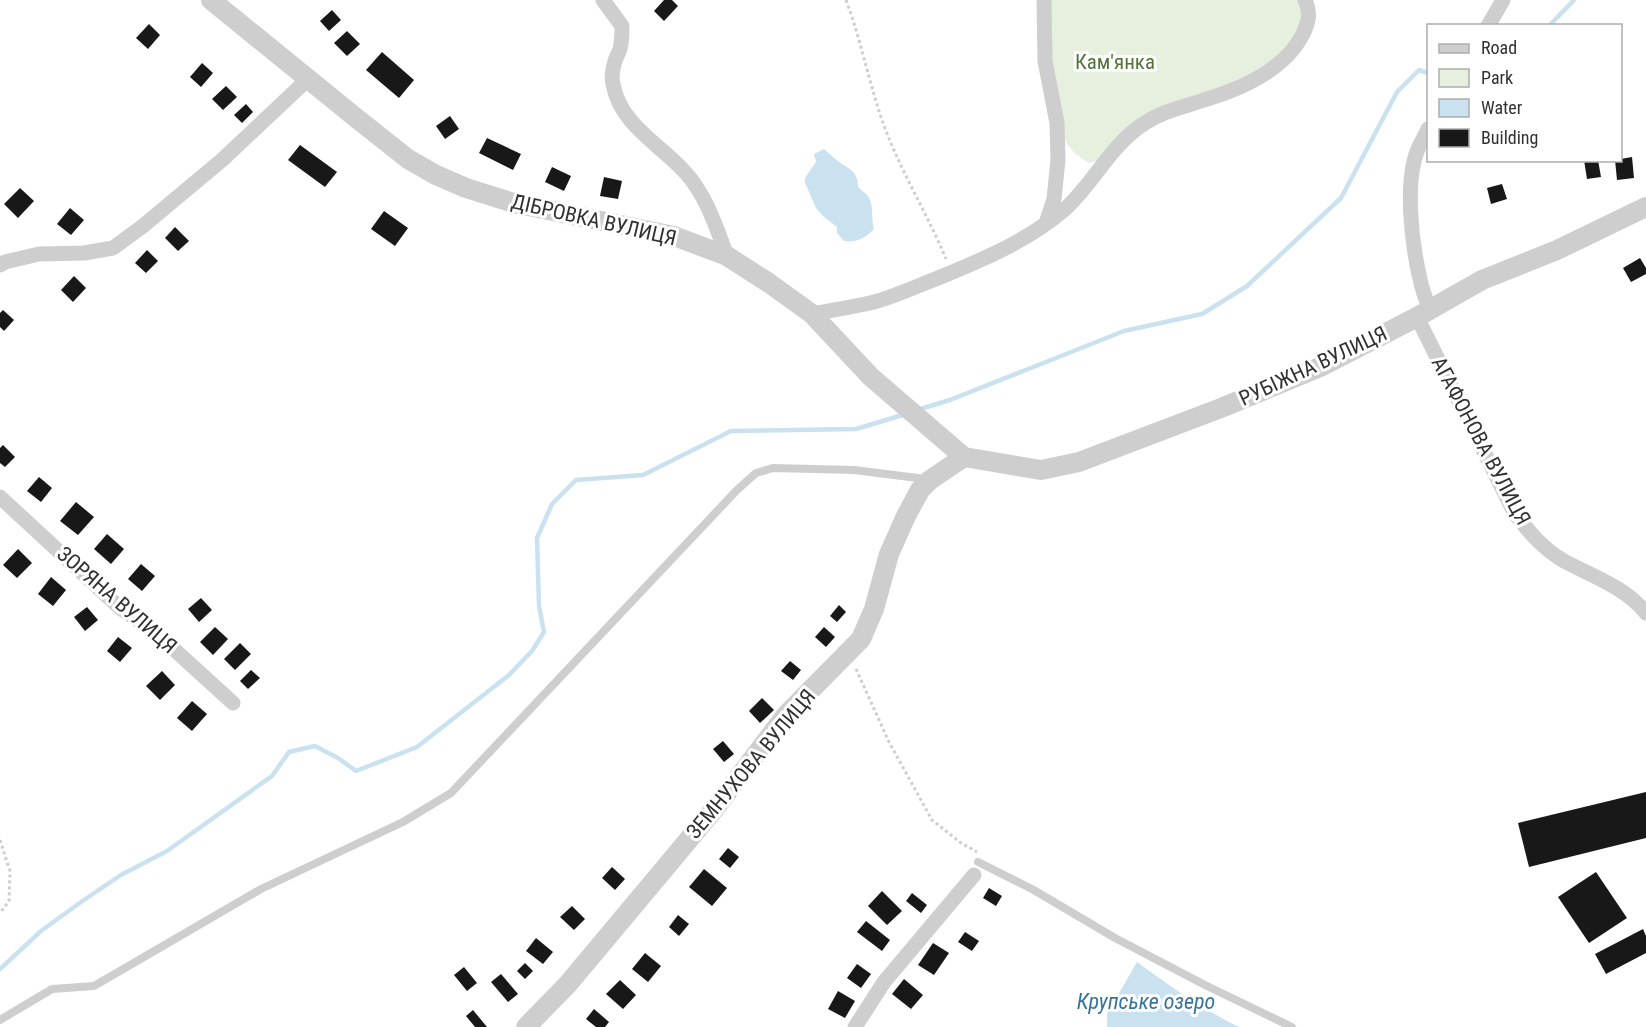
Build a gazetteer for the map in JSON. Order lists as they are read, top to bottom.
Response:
{
  "streets": {
    "street": [
      "ДІБРОВКА ВУЛИЦЯ",
      "РУБІЖНА ВУЛИЦЯ",
      "АГАФОНОВА ВУЛИЦЯ",
      "ЗОРЯНА ВУЛИЦЯ",
      "ЗЕМНУХОВА ВУЛИЦЯ"
    ]
  },
  "crossings": [
    ["ДІБРОВКА ВУЛИЦЯ", "РУБІЖНА ВУЛИЦЯ"],
    ["ДІБРОВКА ВУЛИЦЯ", "ЗЕМНУХОВА ВУЛИЦЯ"],
    ["РУБІЖНА ВУЛИЦЯ", "АГАФОНОВА ВУЛИЦЯ"],
    ["РУБІЖНА ВУЛИЦЯ", "ЗЕМНУХОВА ВУЛИЦЯ"]
  ],
  "water": ["Крупське озеро"],
  "parks": ["Кам'янка"],
  "legend": [
    "Road",
    "Park",
    "Water",
    "Building"
  ]
}
